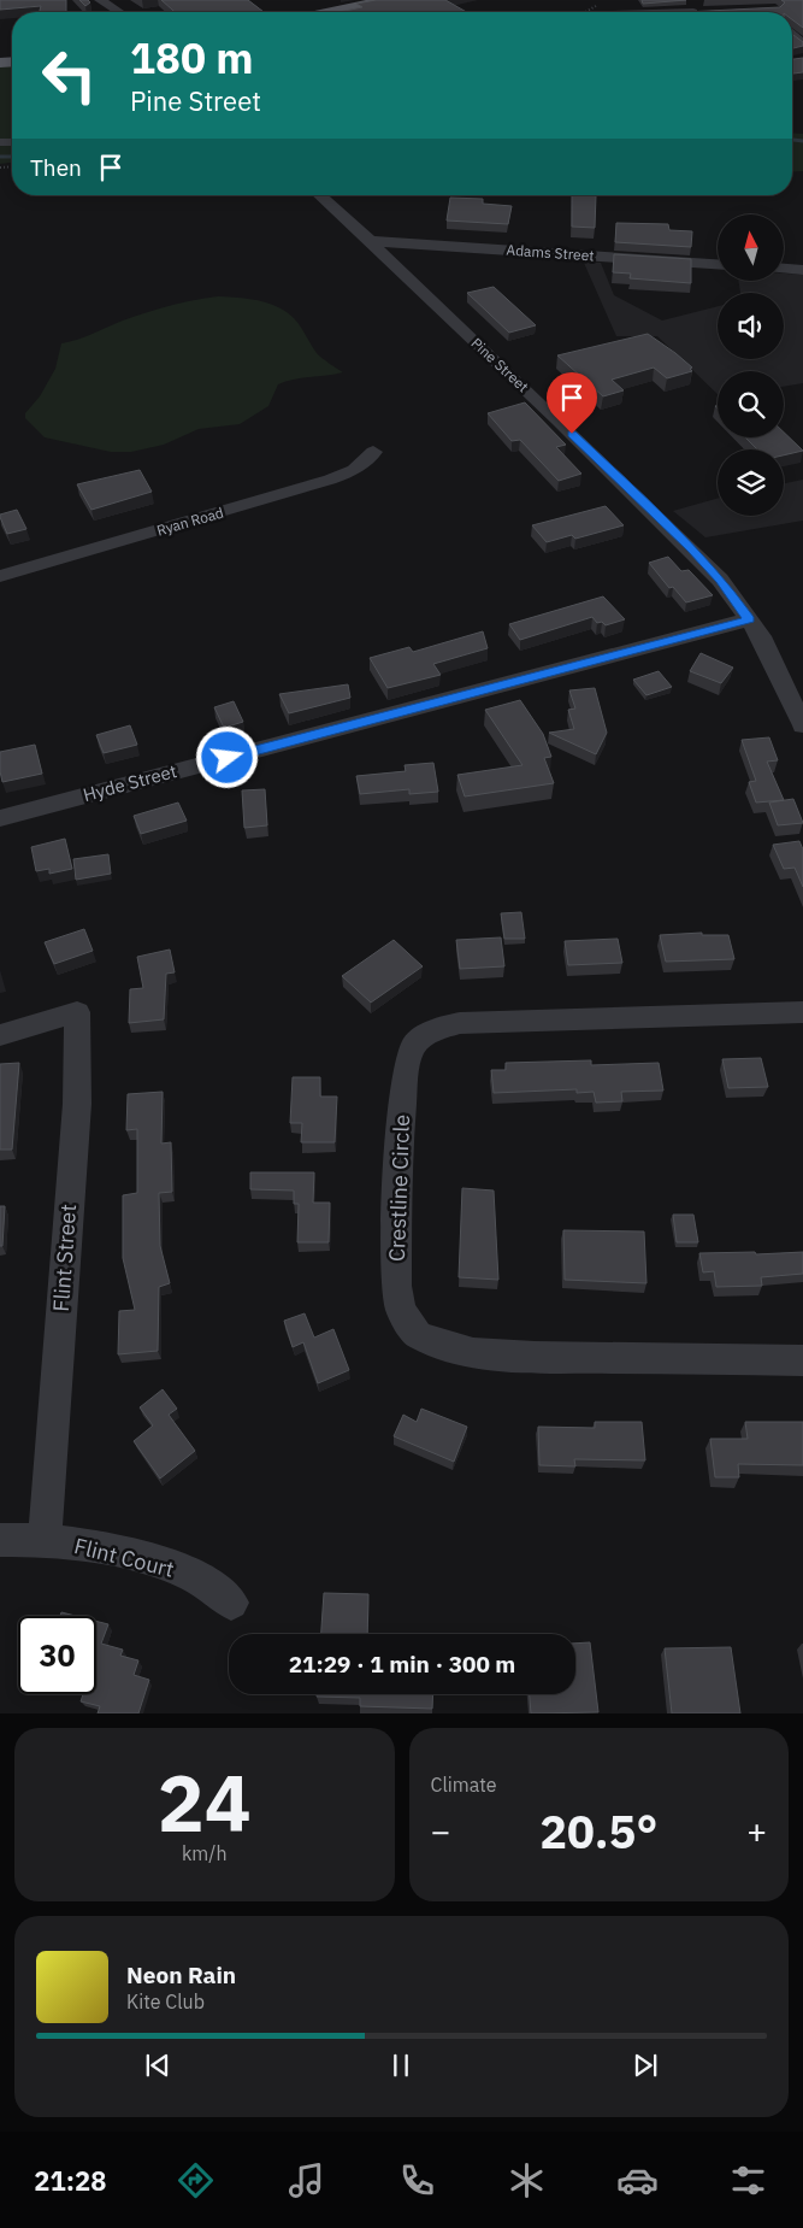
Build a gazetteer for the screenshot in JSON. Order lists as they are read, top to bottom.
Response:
{
  "streets": {
    "street": [
      "Adams Street",
      "Pine Street",
      "Ryan Road",
      "Hyde Street",
      "Crestline Circle",
      "Flint Street",
      "Flint Court"
    ]
  },
  "crossings": [
    ["Adams Street", "Pine Street"],
    ["Pine Street", "Hyde Street"],
    ["Flint Street", "Flint Court"]
  ],
  "north": "top",
  "page": {
    "turn": ["180 m", "Pine Street"],
    "then": "Then",
    "limit": "30",
    "trip": "21:29 · 1 min · 300 m",
    "tile": [
      ["24", "km/h"],
      "Climate"
    ],
    "heat": ["−", "20.5°", "+"],
    "song": ["Neon Rain", "Kite Club"],
    "tabs": "21:28"
  }
}
